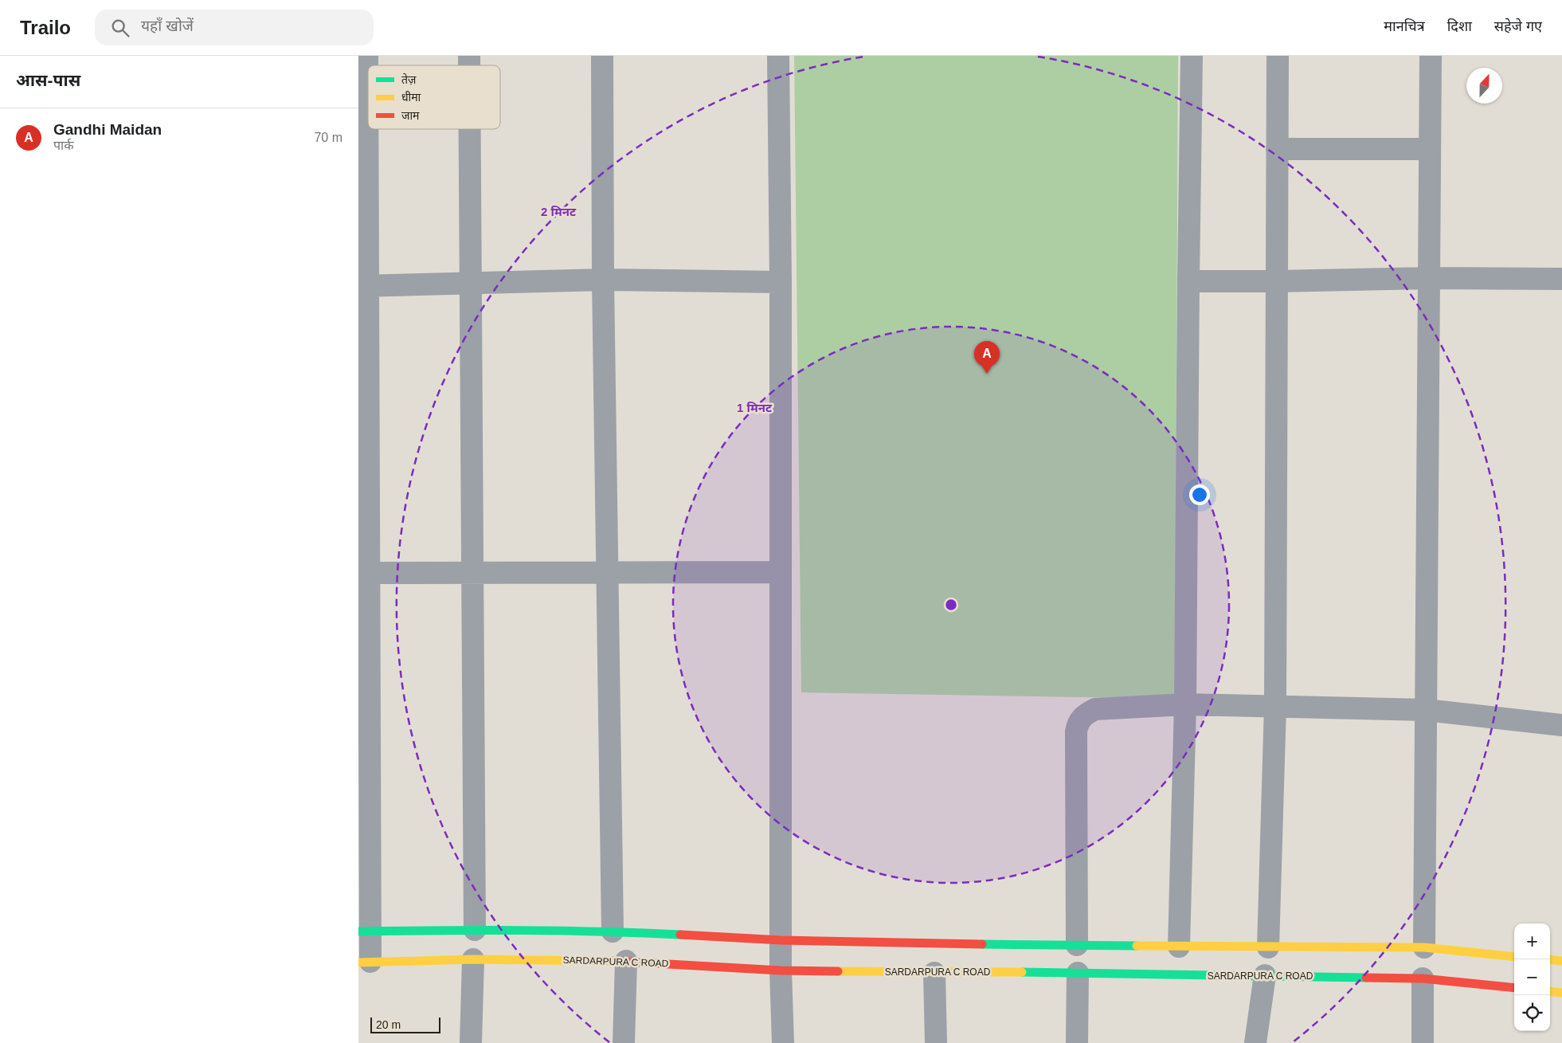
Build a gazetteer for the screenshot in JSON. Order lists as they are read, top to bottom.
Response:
{
  "streets": {
    "street": ["SARDARPURA C ROAD"]
  },
  "legend": ["तेज़", "धीमा", "जाम"],
  "scale_bar": "20 m",
  "north": "top",
  "page": {
    "header": "Trailo",
    "search": "यहाँ खोजें",
    "nav": ["मानचित्र", "दिशा", "सहेजे गए"],
    "heading": "आस-पास",
    "list": [
      {
        "mark": "A",
        "name": "Gandhi Maidan",
        "note": "पार्क",
        "value": "70 m"
      }
    ],
    "pins": "A",
    "map_buttons": ["+", "−"],
    "scale": "20 m"
  },
  "rings": ["2 मिनट", "1 मिनट"]
}
